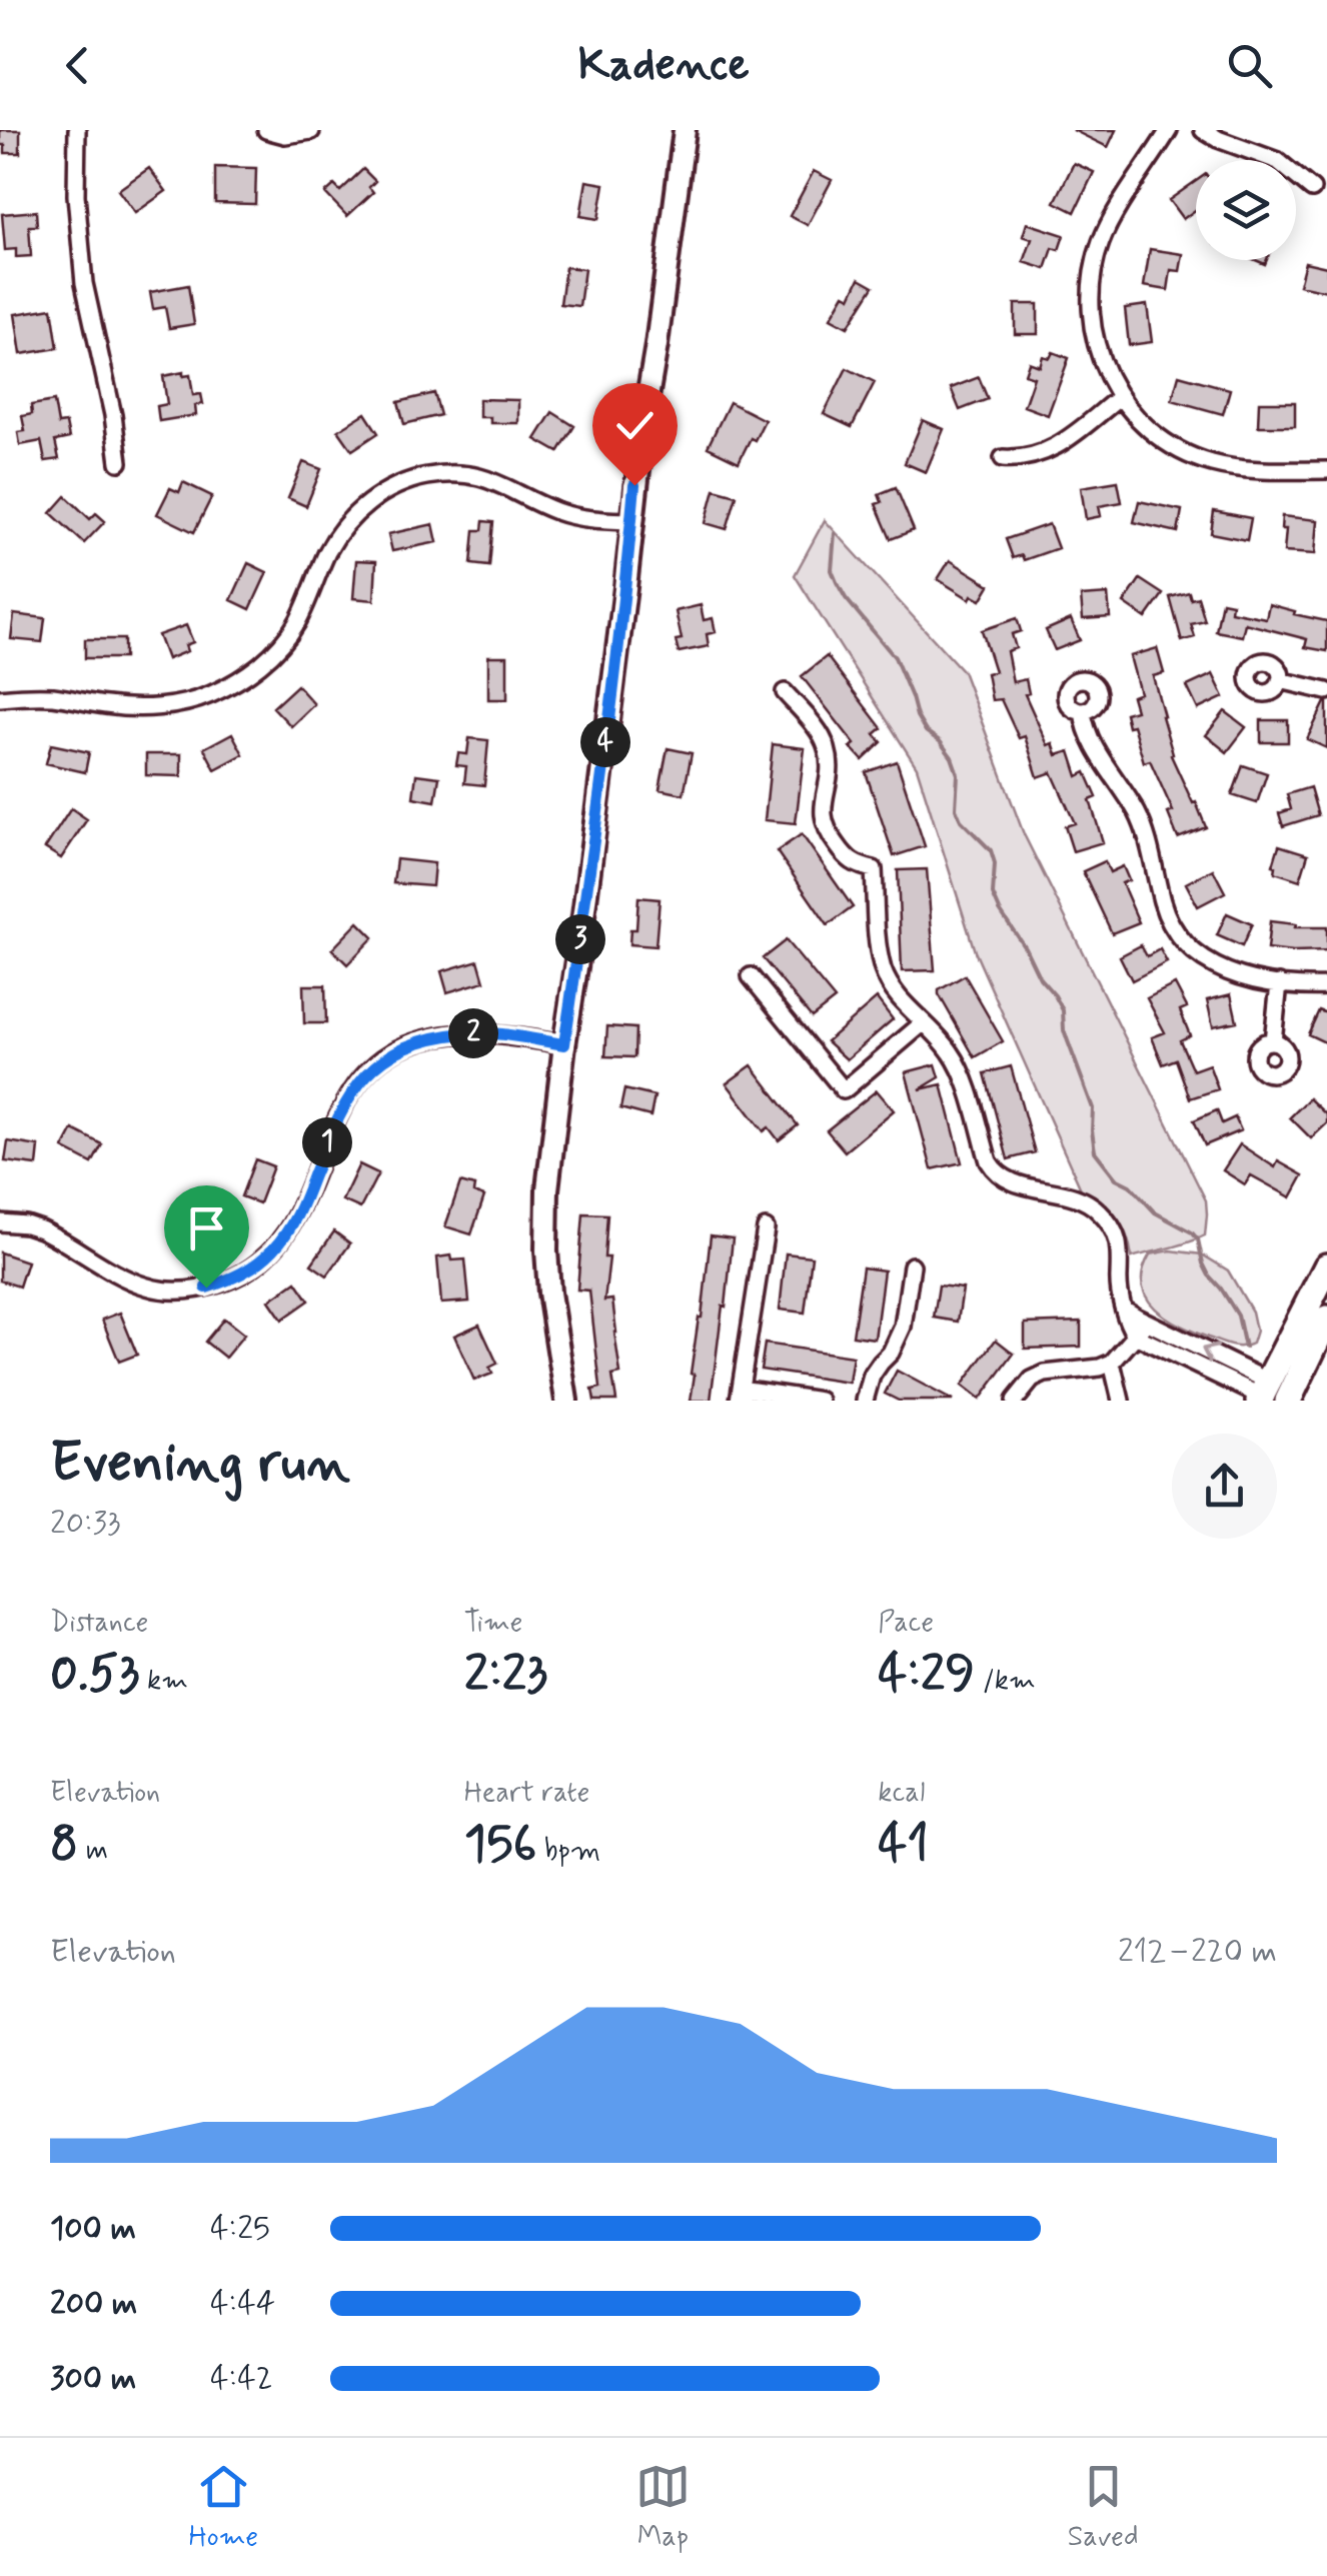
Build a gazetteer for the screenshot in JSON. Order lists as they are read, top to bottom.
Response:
{
  "page": {
    "header": "Kadence",
    "pins": [
      "4",
      "3",
      "2",
      "1"
    ],
    "heading": ["Evening run", "20:33"],
    "stats": [
      ["Distance", "0.53 km"],
      ["Time", "2:23"],
      ["Pace", "4:29 /km"],
      ["Elevation", "8 m"],
      ["Heart rate", "156 bpm"],
      ["kcal", "41"]
    ],
    "chart": ["Elevation", "212–220 m"],
    "list": [
      {
        "name": "100 m",
        "note": "4:25"
      },
      {
        "name": "200 m",
        "note": "4:44"
      },
      {
        "name": "300 m",
        "note": "4:42"
      }
    ],
    "tabs": ["Home", "Map", "Saved"]
  }
}
